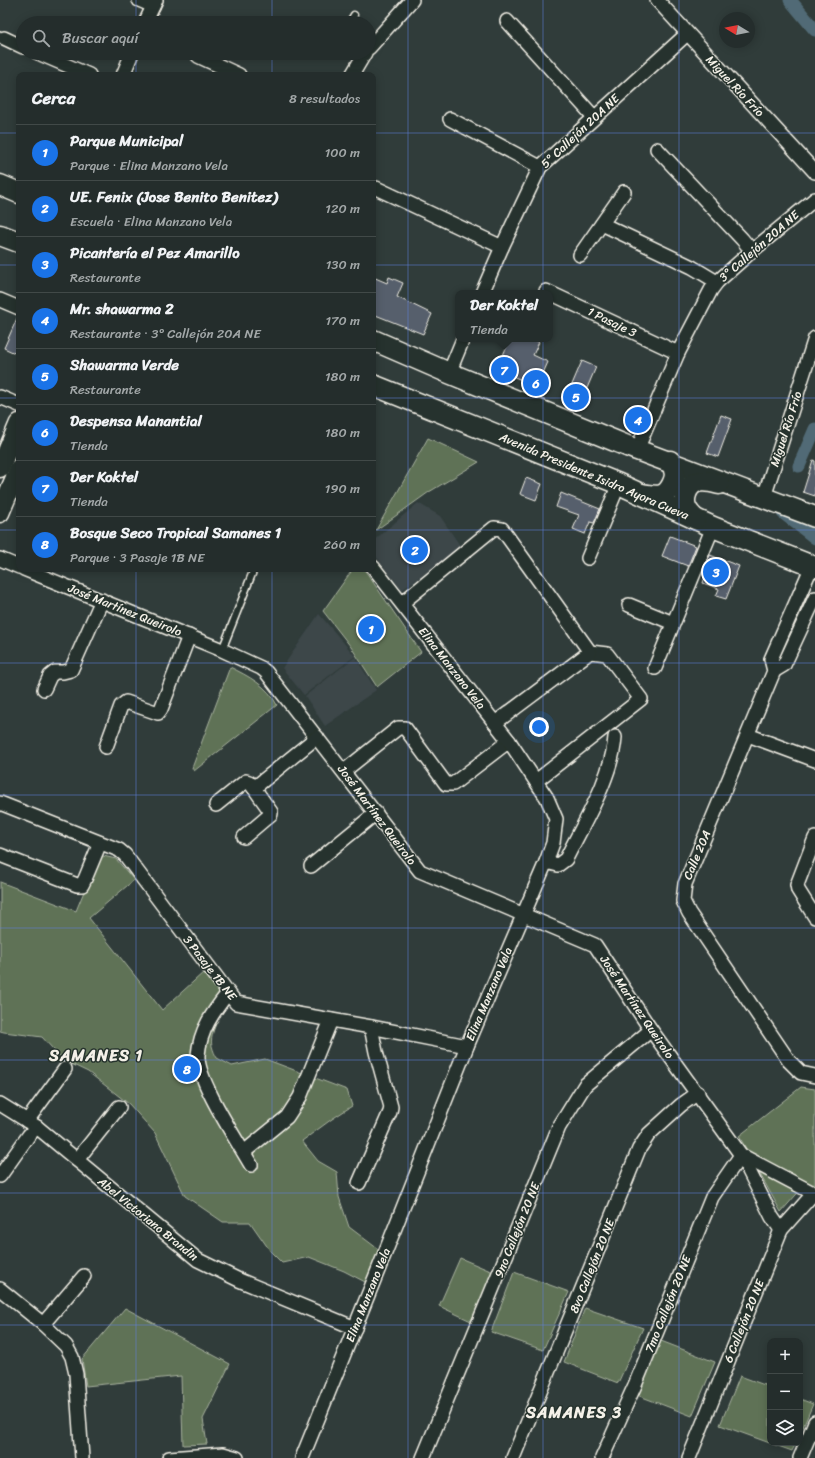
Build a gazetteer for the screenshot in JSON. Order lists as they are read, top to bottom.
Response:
{
  "streets": {
    "main road": ["Avenida Presidente Isidro Ayora Cueva"],
    "street": [
      "Miguel Río Frío",
      "5° Callejón 20A NE",
      "3° Callejón 20A NE",
      "1 Pasaje 3",
      "José Martínez Queirolo",
      "Elina Manzano Vela",
      "Calle 20A",
      "3 Pasaje 1B NE",
      "Abel Victoriano Brandin",
      "9no Callejón 20 NE",
      "8vo Callejón 20 NE",
      "7mo Callejón 20 NE",
      "6 Callejón 20 NE"
    ]
  },
  "crossings": [
    ["Miguel Río Frío", "5° Callejón 20A NE"],
    ["3° Callejón 20A NE", "1 Pasaje 3"],
    ["Avenida Presidente Isidro Ayora Cueva", "Calle 20A"],
    ["José Martínez Queirolo", "Elina Manzano Vela"],
    ["José Martínez Queirolo", "9no Callejón 20 NE"],
    ["José Martínez Queirolo", "8vo Callejón 20 NE"],
    ["José Martínez Queirolo", "7mo Callejón 20 NE"],
    ["José Martínez Queirolo", "6 Callejón 20 NE"],
    ["Elina Manzano Vela", "3 Pasaje 1B NE"],
    ["Elina Manzano Vela", "Abel Victoriano Brandin"]
  ],
  "districts": ["SAMANES 1", "SAMANES 3"],
  "north": "left",
  "page": {
    "search": "Buscar aquí",
    "heading": ["Cerca", "8 resultados"],
    "list": [
      {
        "mark": "1",
        "name": "Parque Municipal",
        "note": "Parque · Elina Manzano Vela",
        "value": "100 m"
      },
      {
        "mark": "2",
        "name": "UE. Fenix (Jose Benito Benitez)",
        "note": "Escuela · Elina Manzano Vela",
        "value": "120 m"
      },
      {
        "mark": "3",
        "name": "Picantería el Pez Amarillo",
        "note": "Restaurante",
        "value": "130 m"
      },
      {
        "mark": "4",
        "name": "Mr. shawarma 2",
        "note": "Restaurante · 3° Callejón 20A NE",
        "value": "170 m"
      },
      {
        "mark": "5",
        "name": "Shawarma Verde",
        "note": "Restaurante",
        "value": "180 m"
      },
      {
        "mark": "6",
        "name": "Despensa Manantial",
        "note": "Tienda",
        "value": "180 m"
      },
      {
        "mark": "7",
        "name": "Der Koktel",
        "note": "Tienda",
        "value": "190 m"
      },
      {
        "mark": "8",
        "name": "Bosque Seco Tropical Samanes 1",
        "note": "Parque · 3 Pasaje 1B NE",
        "value": "260 m"
      }
    ],
    "popup": ["Der Koktel", "Tienda"],
    "pins": [
      "7",
      "6",
      "5",
      "4",
      "2",
      "3",
      "1",
      "8"
    ],
    "map_buttons": ["+", "−"]
  }
}
